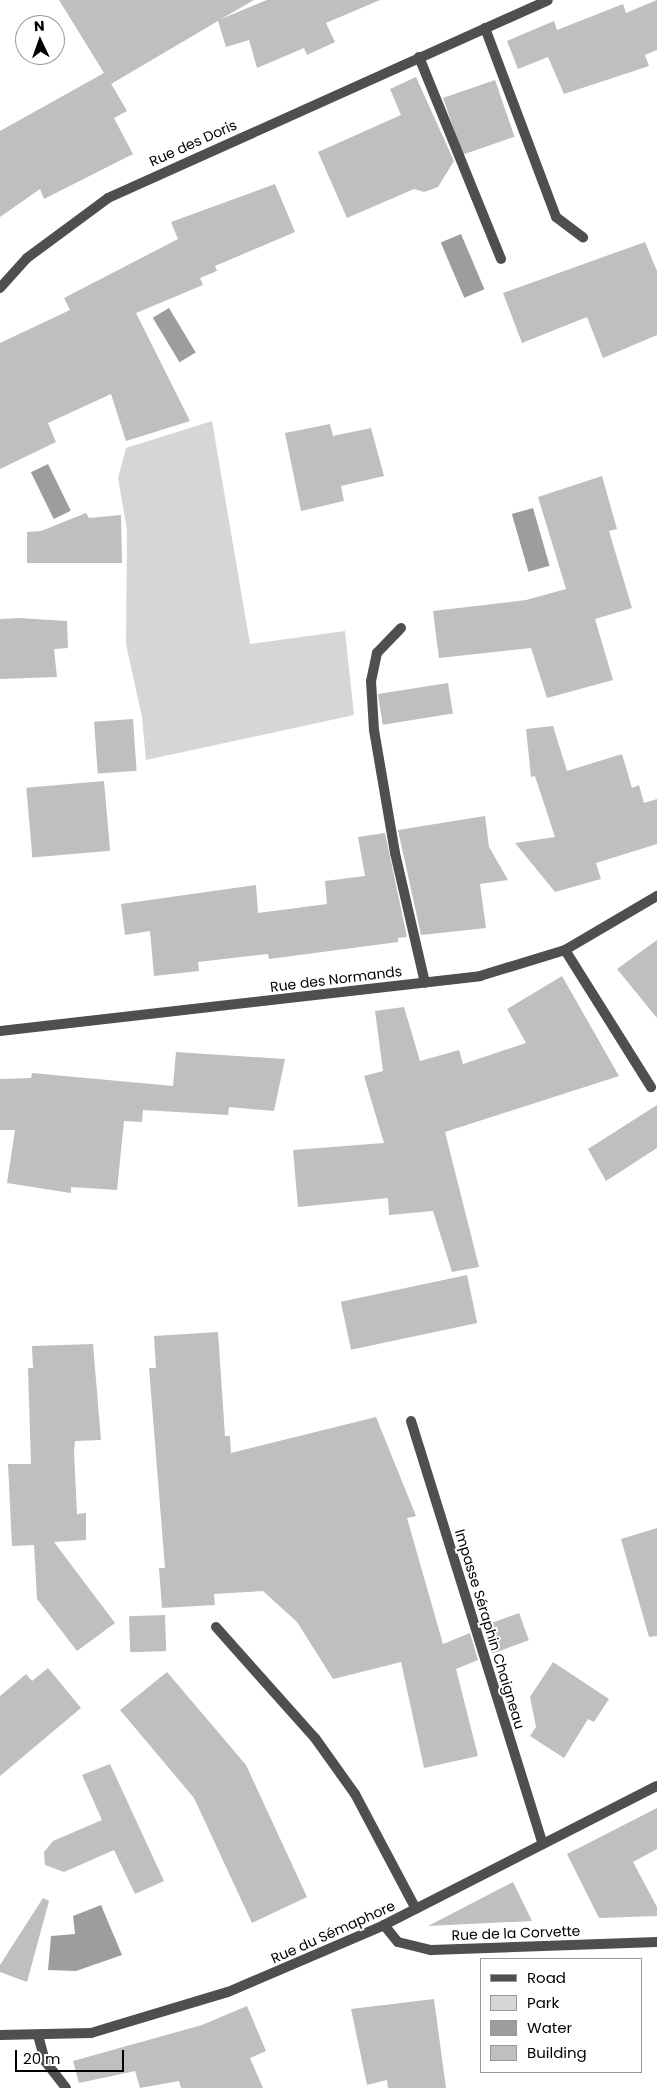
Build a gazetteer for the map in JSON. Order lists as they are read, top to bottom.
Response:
{
  "streets": {
    "street": [
      "Rue des Doris",
      "Rue des Normands",
      "Impasse Séraphin Chaigneau",
      "Rue du Sémaphore",
      "Rue de la Corvette"
    ]
  },
  "crossings": [
    ["Impasse Séraphin Chaigneau", "Rue du Sémaphore"],
    ["Rue du Sémaphore", "Rue de la Corvette"]
  ],
  "legend": [
    "Road",
    "Park",
    "Water",
    "Building"
  ],
  "scale_bar": "20 m",
  "north": "top"
}
